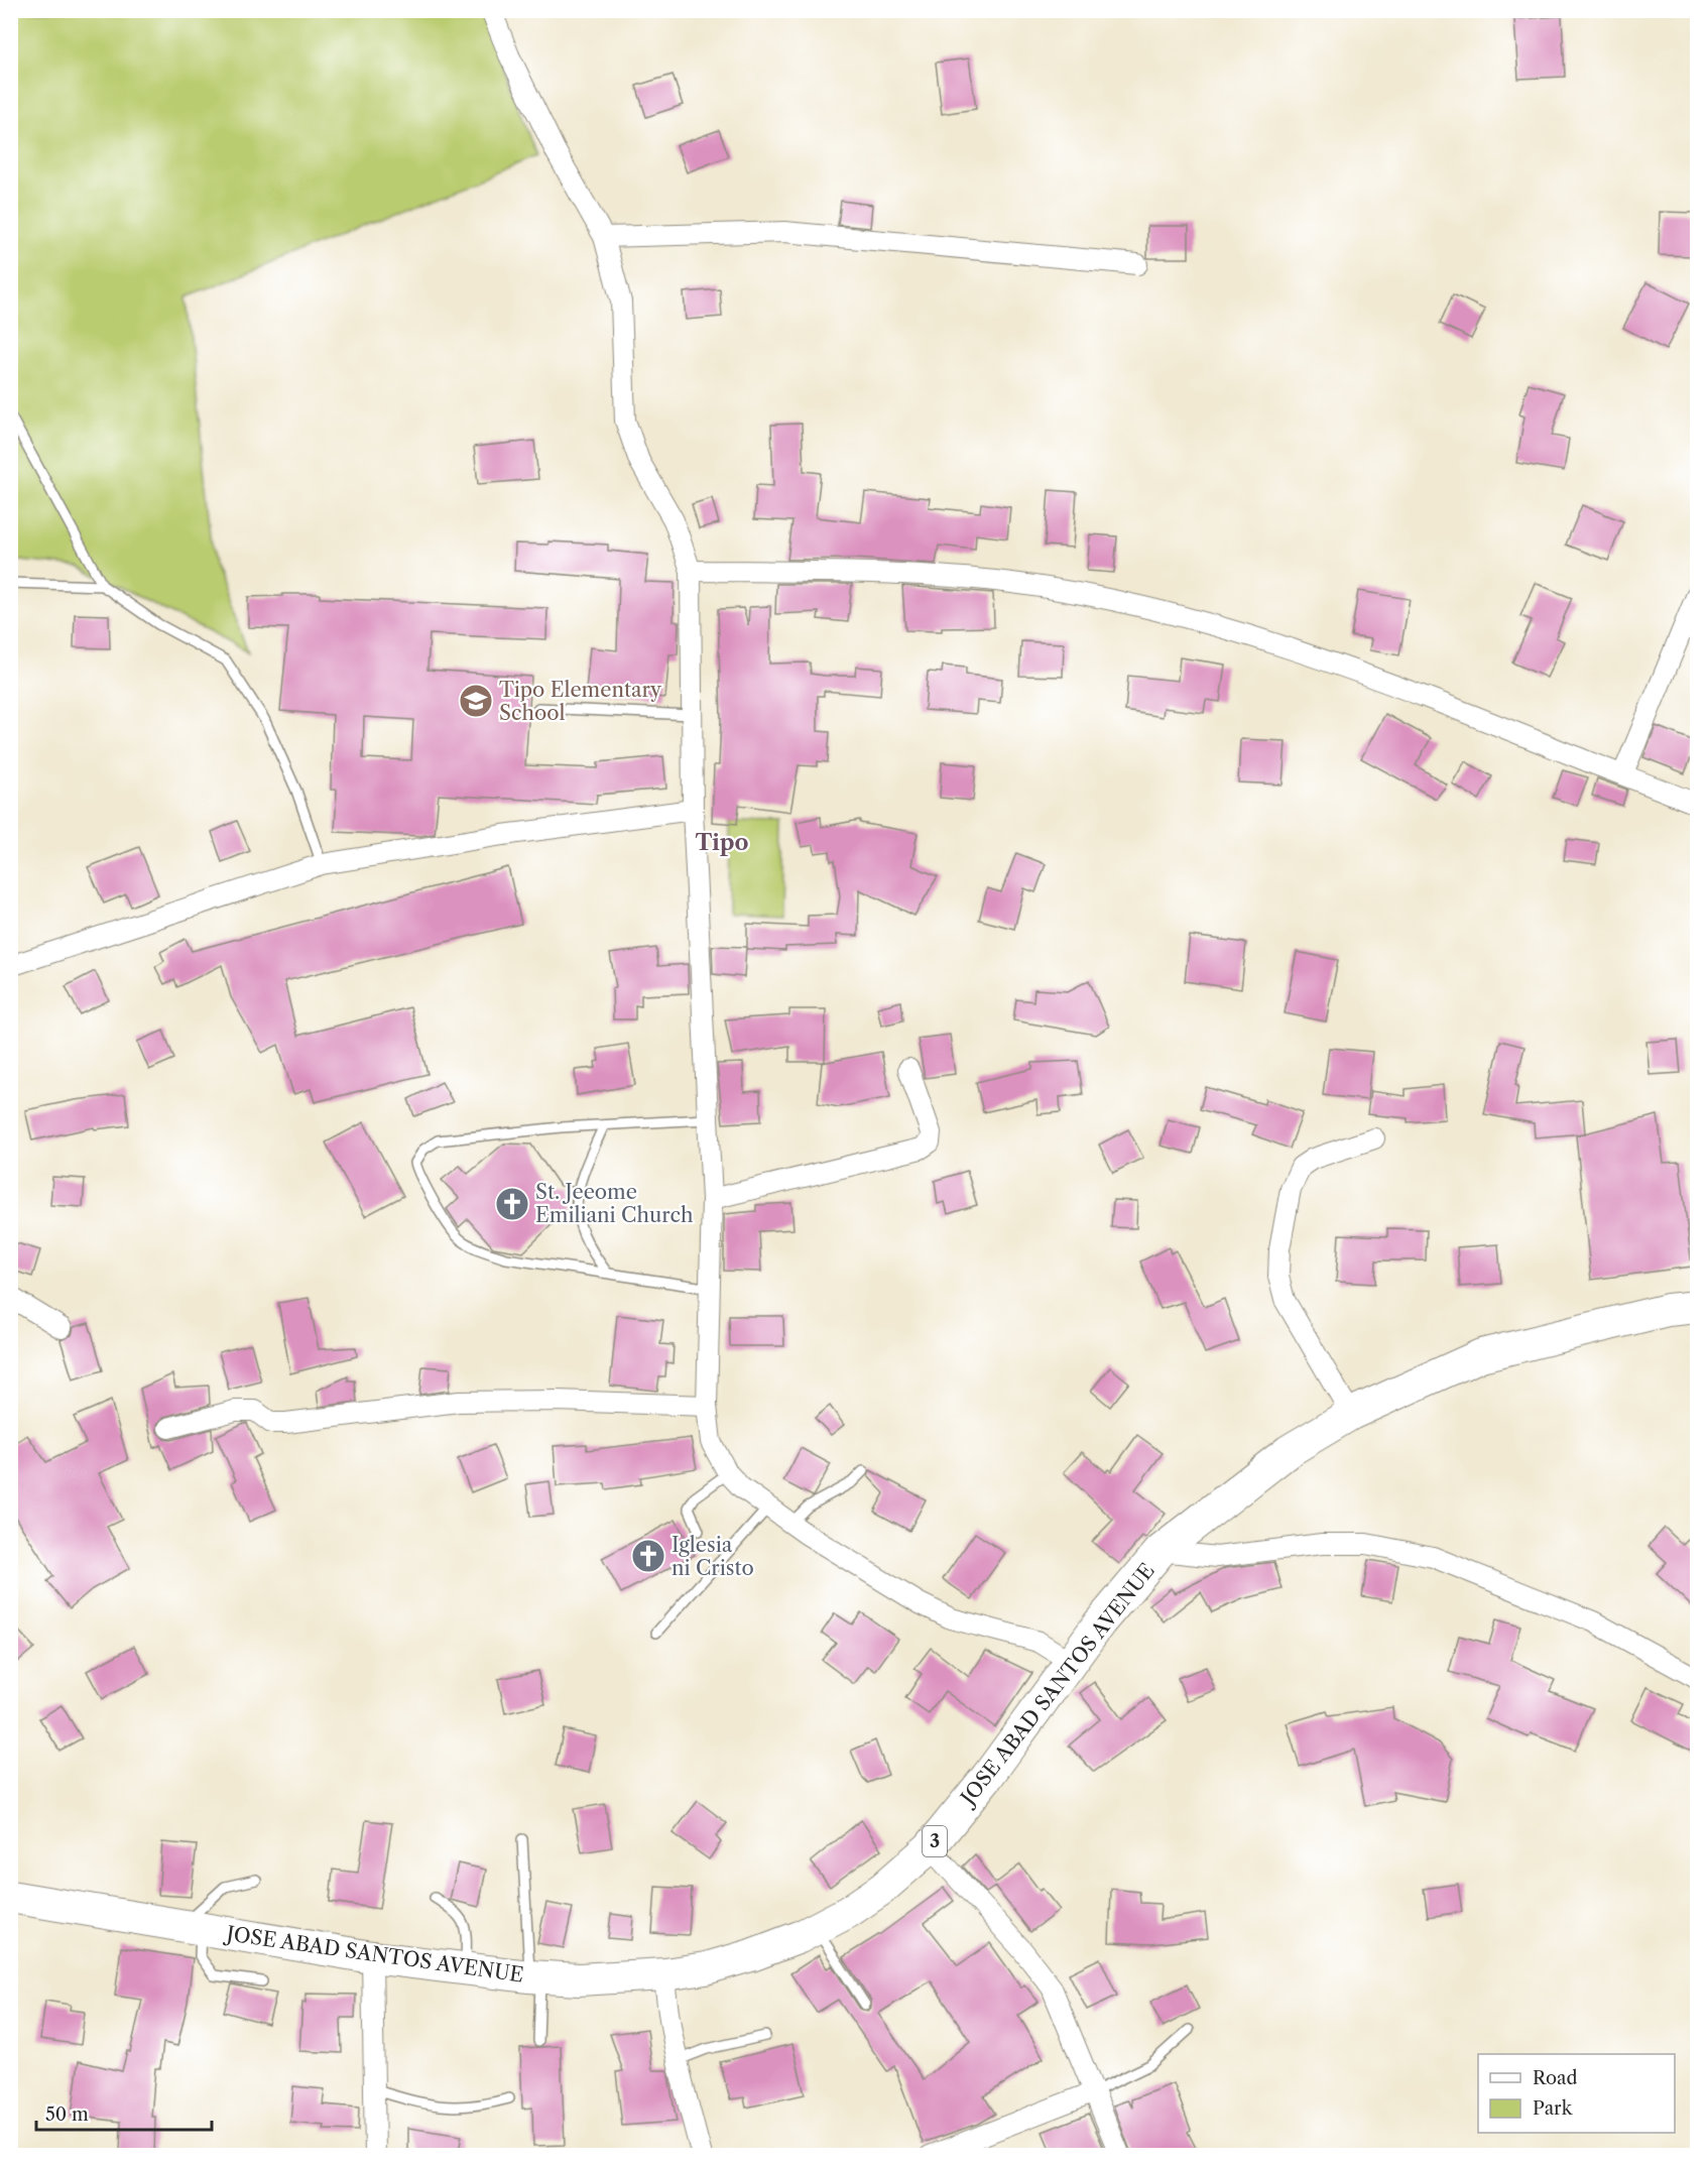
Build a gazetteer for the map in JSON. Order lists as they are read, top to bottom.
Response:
{
  "streets": {
    "highway": ["JOSE ABAD SANTOS AVENUE", "3"]
  },
  "districts": ["Tipo"],
  "places": {
    "school or university": ["Tipo Elementary School"],
    "church": ["St. Jeeome Emiliani Church", "Iglesia ni Cristo"]
  },
  "legend": ["Road", "Park"],
  "scale_bar": "50 m"
}
